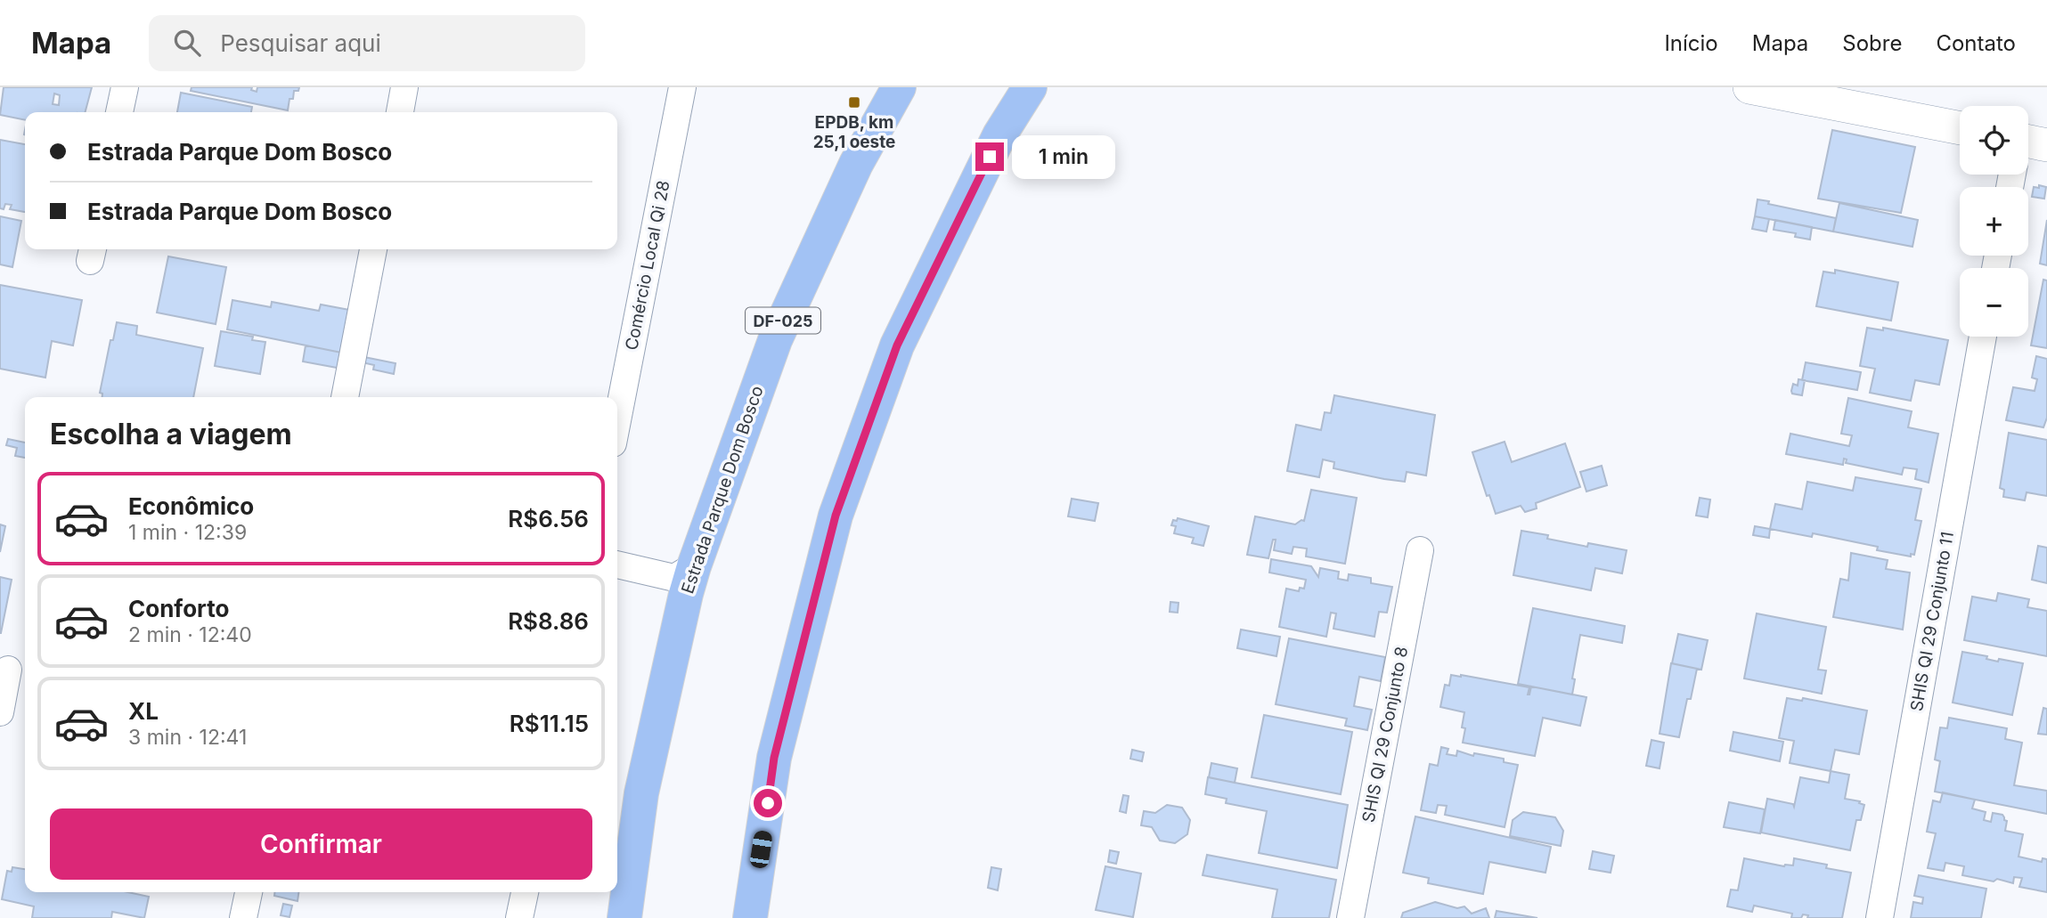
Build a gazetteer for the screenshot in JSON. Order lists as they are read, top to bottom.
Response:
{
  "streets": {
    "main road": ["DF-025", "Estrada Parque Dom Bosco"],
    "street": ["Comércio Local Qi 28", "SHIS QI 29 Conjunto 11", "SHIS QI 29 Conjunto 8"]
  },
  "places": {
    "transit": ["EPDB, km 25,1 oeste"]
  },
  "page": {
    "header": "Mapa",
    "search": "Pesquisar aqui",
    "nav": [
      "Início",
      "Mapa",
      "Sobre",
      "Contato"
    ],
    "map_buttons": ["+", "−"],
    "banner": ["Estrada Parque Dom Bosco", "Estrada Parque Dom Bosco"],
    "bubble": "1 min",
    "heading": "Escolha a viagem",
    "list": [
      {
        "name": "Econômico",
        "note": "1 min · 12:39",
        "value": "R$6.56"
      },
      {
        "name": "Conforto",
        "note": "2 min · 12:40",
        "value": "R$8.86"
      },
      {
        "name": "XL",
        "note": "3 min · 12:41",
        "value": "R$11.15"
      }
    ],
    "buttons": "Confirmar"
  }
}
